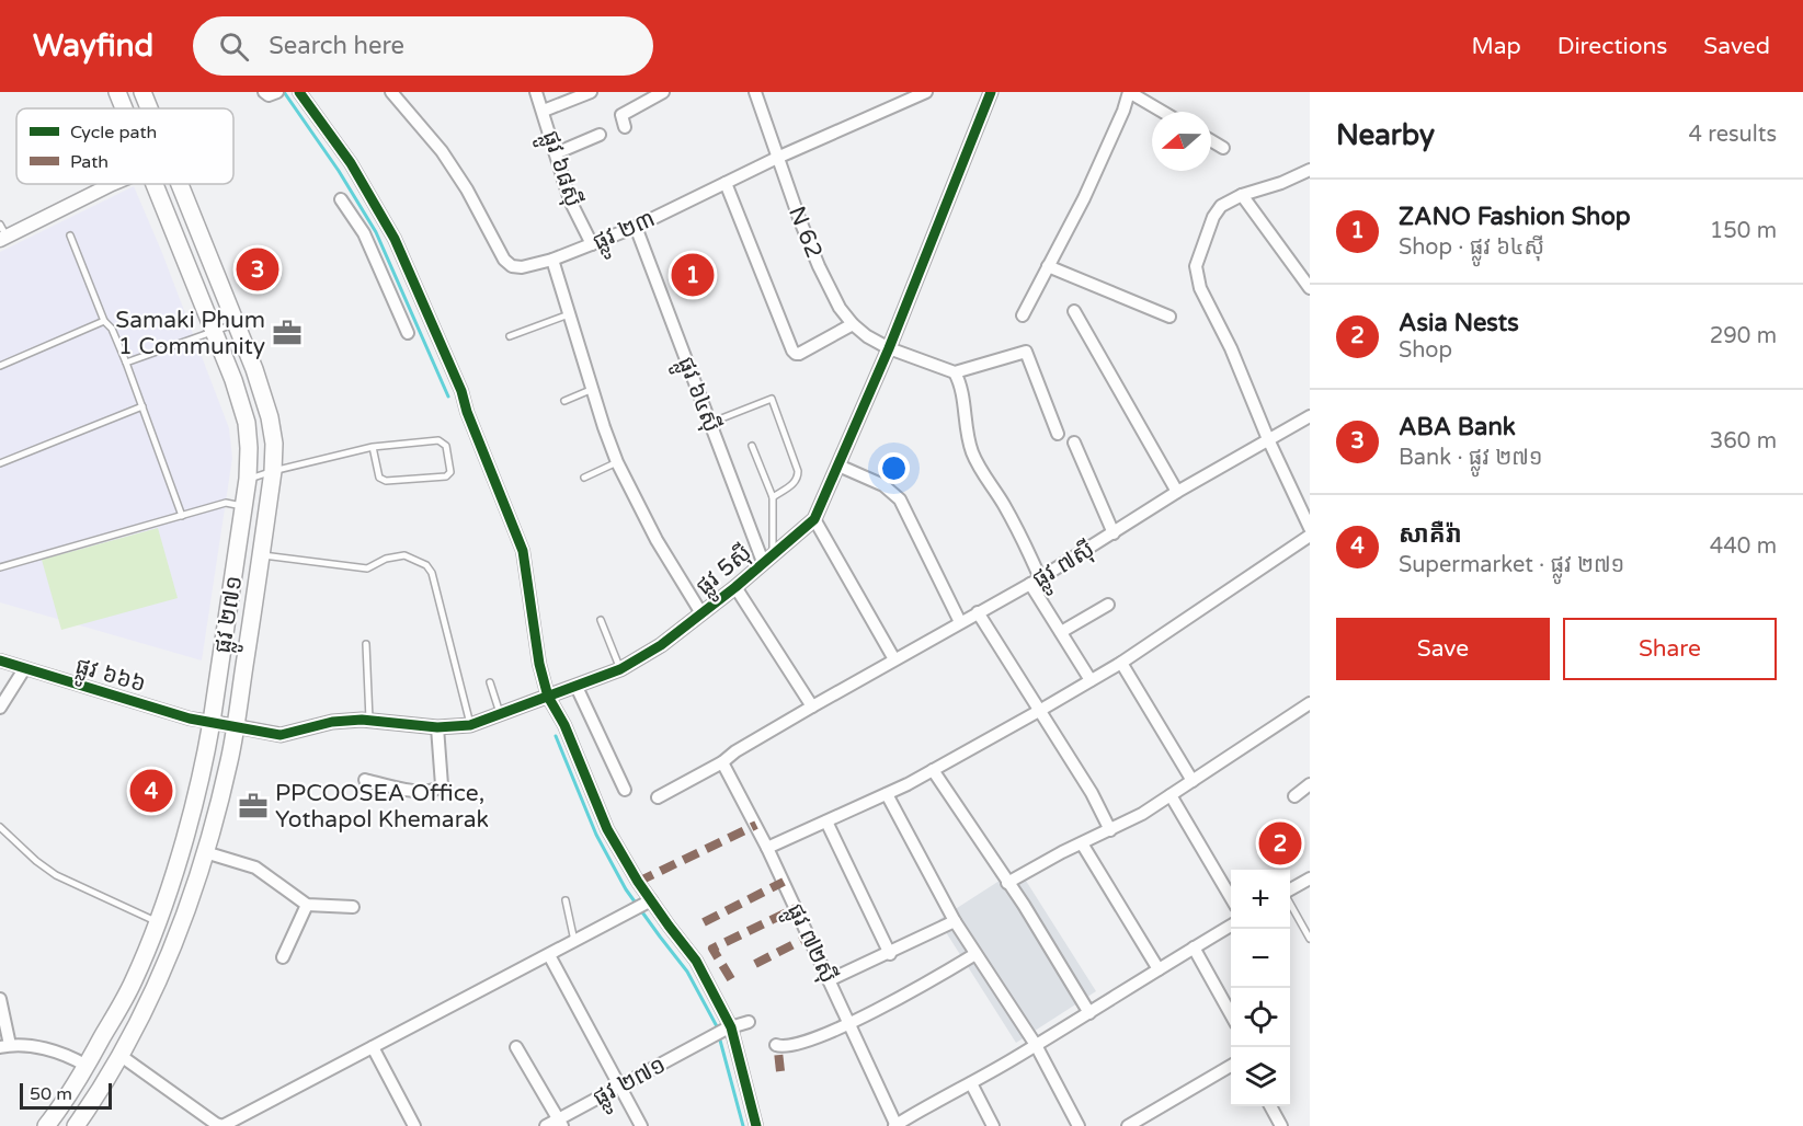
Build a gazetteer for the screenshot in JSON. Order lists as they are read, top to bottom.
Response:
{
  "streets": {
    "main road": ["ផ្លូវ ២៧១"],
    "street": [
      "ផ្លូវ ៦៨ស៊ី",
      "ផ្លូវ ២៣",
      "N 62",
      "ផ្លូវ ៦៤ស៊ី",
      "ផ្លូវ ៧ស៊ី",
      "ផ្លូវ 5ស៊ី",
      "ផ្លូវ ៦៦៦",
      "ផ្លូវ ៧២ស៊ី"
    ]
  },
  "crossings": [
    ["ផ្លូវ ៦៨ស៊ី", "ផ្លូវ ២៣"],
    ["ផ្លូវ ២៣", "N 62"],
    ["ផ្លូវ ២៣", "ផ្លូវ ៦៤ស៊ី"],
    ["N 62", "ផ្លូវ 5ស៊ី"],
    ["ផ្លូវ ៦៤ស៊ី", "ផ្លូវ 5ស៊ី"],
    ["ផ្លូវ ៧ស៊ី", "ផ្លូវ ៧២ស៊ី"],
    ["ផ្លូវ 5ស៊ី", "ផ្លូវ ២៧១"],
    ["ផ្លូវ 5ស៊ី", "ផ្លូវ ៦៦៦"],
    ["ផ្លូវ ២៧១", "ផ្លូវ ៦៦៦"]
  ],
  "places": {
    "office": ["Samaki Phum 1 Community", "PPCOOSEA Office, Yothapol Khemarak"]
  },
  "legend": ["Cycle path", "Path"],
  "scale_bar": "50 m",
  "north": "left",
  "page": {
    "header": "Wayfind",
    "search": "Search here",
    "nav": ["Map", "Directions", "Saved"],
    "heading": ["Nearby", "4 results"],
    "list": [
      {
        "mark": "1",
        "name": "ZANO Fashion Shop",
        "note": "Shop · ផ្លូវ ៦៤ស៊ី",
        "value": "150 m"
      },
      {
        "mark": "2",
        "name": "Asia Nests",
        "note": "Shop",
        "value": "290 m"
      },
      {
        "mark": "3",
        "name": "ABA Bank",
        "note": "Bank · ផ្លូវ ២៧១",
        "value": "360 m"
      },
      {
        "mark": "4",
        "name": "សាគឺរ៉ា",
        "note": "Supermarket · ផ្លូវ ២៧១",
        "value": "440 m"
      }
    ],
    "pins": [
      "3",
      "1",
      "4",
      "2"
    ],
    "buttons": ["Save", "Share"],
    "map_buttons": ["+", "−"],
    "scale": "50 m"
  }
}
